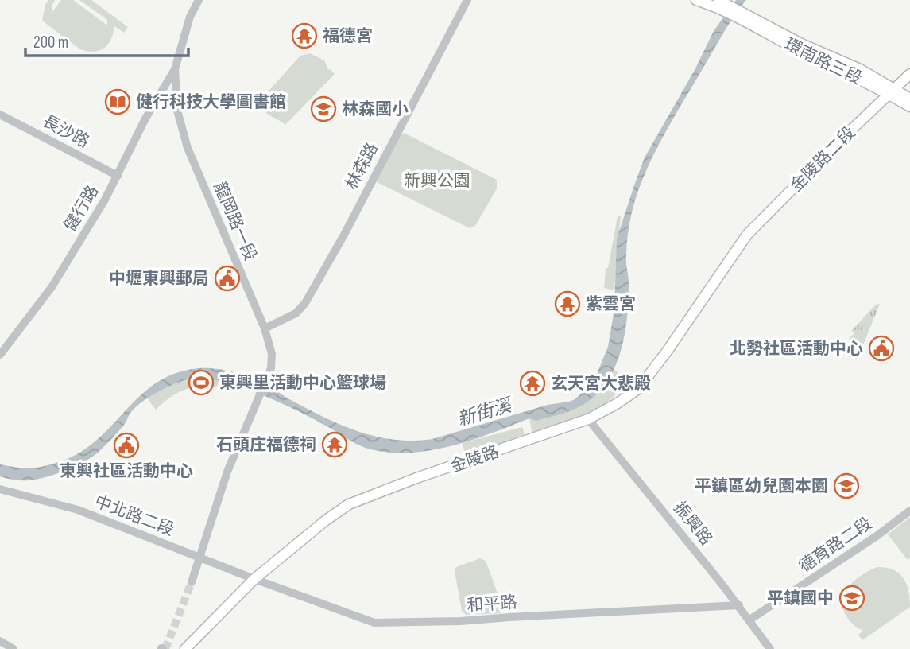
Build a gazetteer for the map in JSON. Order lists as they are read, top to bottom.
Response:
{
  "streets": {
    "main road": ["環南路三段", "金陵路二段", "金陵路"],
    "street": [
      "長沙路",
      "林森路",
      "健行路",
      "龍岡路一段",
      "中北路二段",
      "振興路",
      "德育路二段",
      "和平路"
    ]
  },
  "crossings": [
    ["環南路三段", "金陵路二段"],
    ["長沙路", "健行路"],
    ["金陵路二段", "金陵路"],
    ["林森路", "龍岡路一段"],
    ["健行路", "龍岡路一段"],
    ["龍岡路一段", "中北路二段"],
    ["金陵路", "中北路二段"],
    ["金陵路", "振興路"],
    ["金陵路", "和平路"],
    ["中北路二段", "和平路"],
    ["振興路", "德育路二段"],
    ["振興路", "和平路"]
  ],
  "water": ["新街溪"],
  "parks": ["新興公園"],
  "places": {
    "temple": [
      "福德宮",
      "紫雲宮",
      "玄天宮大悲殿",
      "石頭庄福德祠"
    ],
    "library": ["健行科技大學圖書館"],
    "school or university": ["林森國小", "平鎮區幼兒園本園", "平鎮國中"],
    "public building": ["中壢東興郵局", "北勢社區活動中心", "東興社區活動中心"],
    "sports": ["東興里活動中心籃球場"]
  },
  "scale_bar": "200 m"
}
